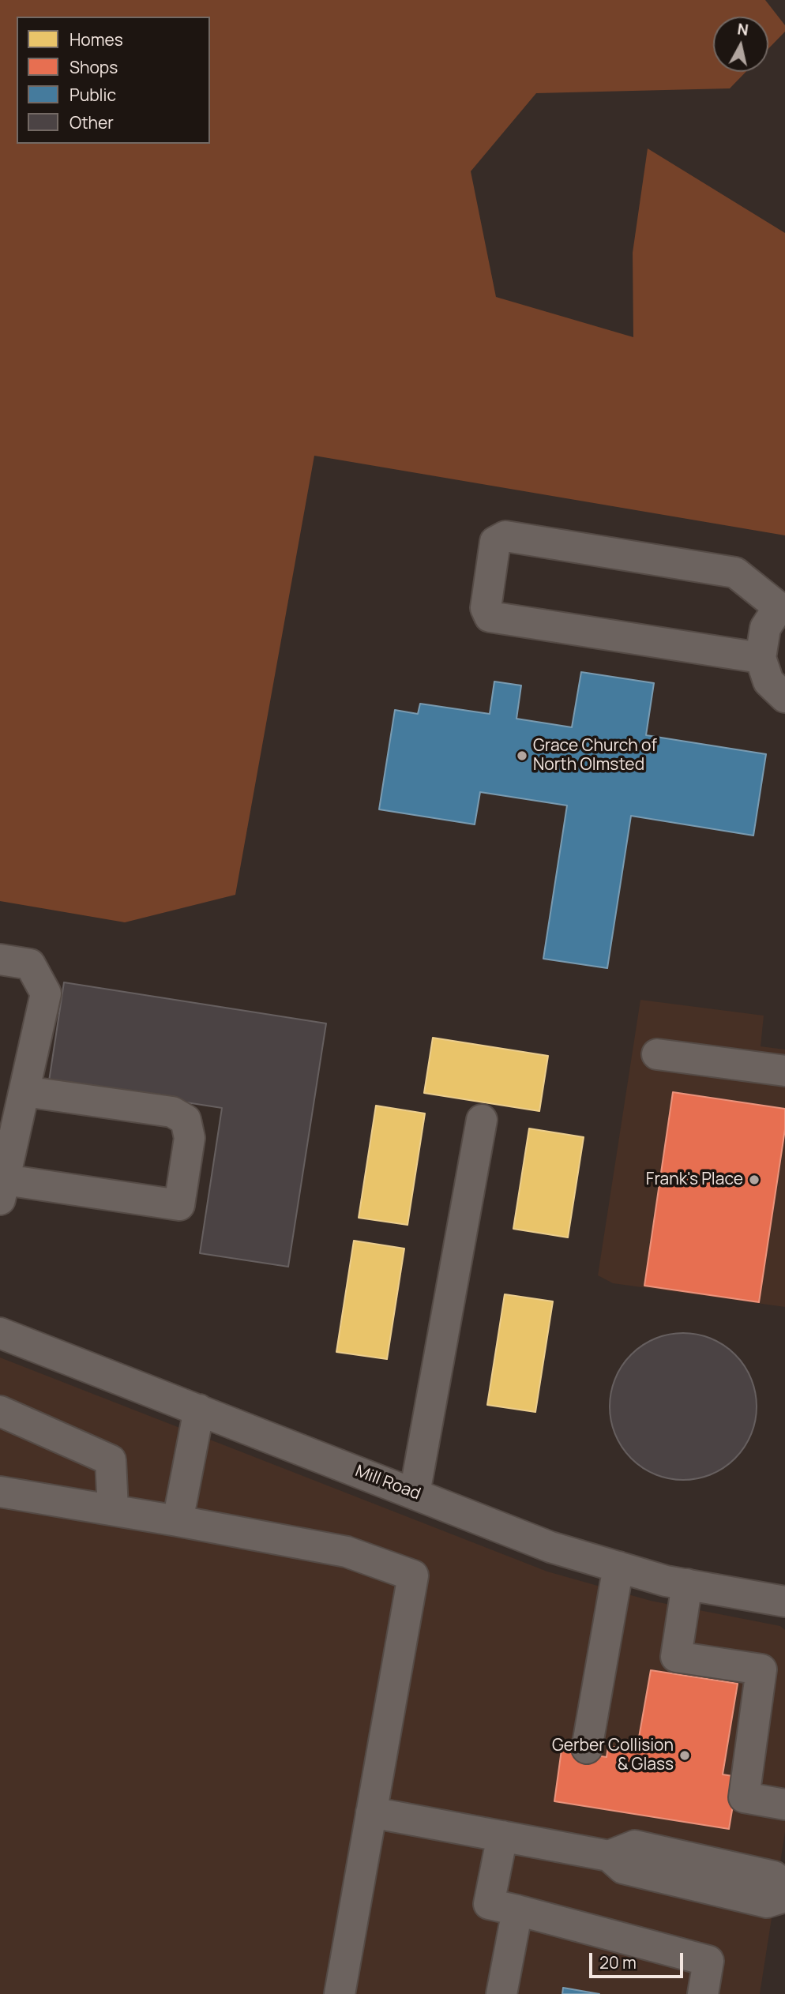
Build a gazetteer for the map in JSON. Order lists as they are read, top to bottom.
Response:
{
  "streets": {
    "street": ["Mill Road"]
  },
  "places": ["Grace Church of North Olmsted", "Frank's Place", "Gerber Collision & Glass"],
  "legend": [
    "Homes",
    "Shops",
    "Public",
    "Other"
  ],
  "scale_bar": "20 m",
  "north": "top"
}
